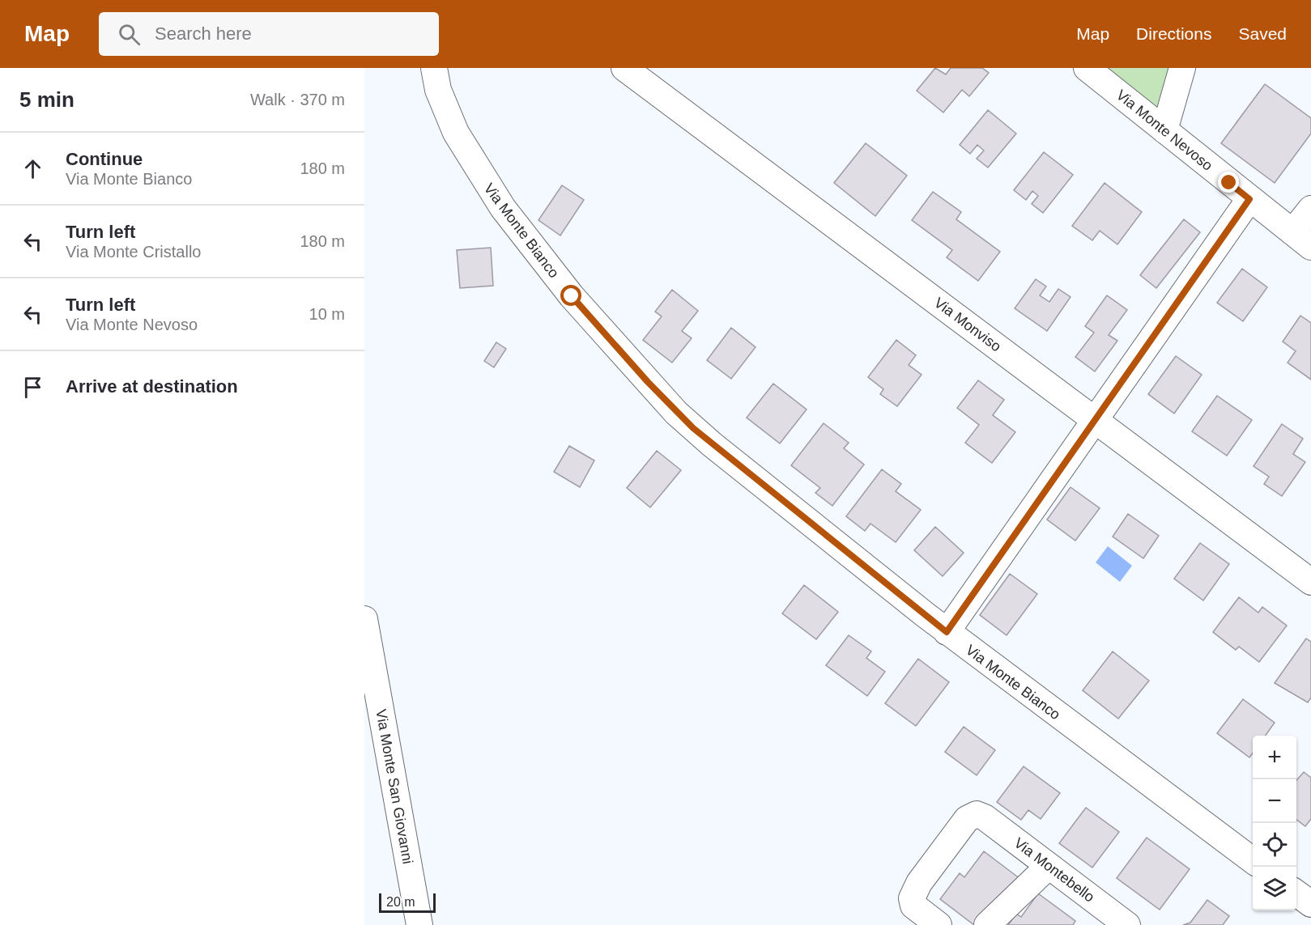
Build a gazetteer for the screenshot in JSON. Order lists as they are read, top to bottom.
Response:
{
  "streets": {
    "street": [
      "Via Monte Nevoso",
      "Via Monte Bianco",
      "Via Monviso",
      "Via Monte San Giovanni",
      "Via Montebello"
    ]
  },
  "scale_bar": "20 m",
  "page": {
    "header": "Map",
    "search": "Search here",
    "nav": ["Map", "Directions", "Saved"],
    "heading": ["5 min", "Walk · 370 m"],
    "list": [
      ["Continue", "Via Monte Bianco", "180 m"],
      ["Turn left", "Via Monte Cristallo", "180 m"],
      ["Turn left", "Via Monte Nevoso", "10 m"],
      "Arrive at destination"
    ],
    "map_buttons": ["+", "−"],
    "scale": "20 m"
  }
}
